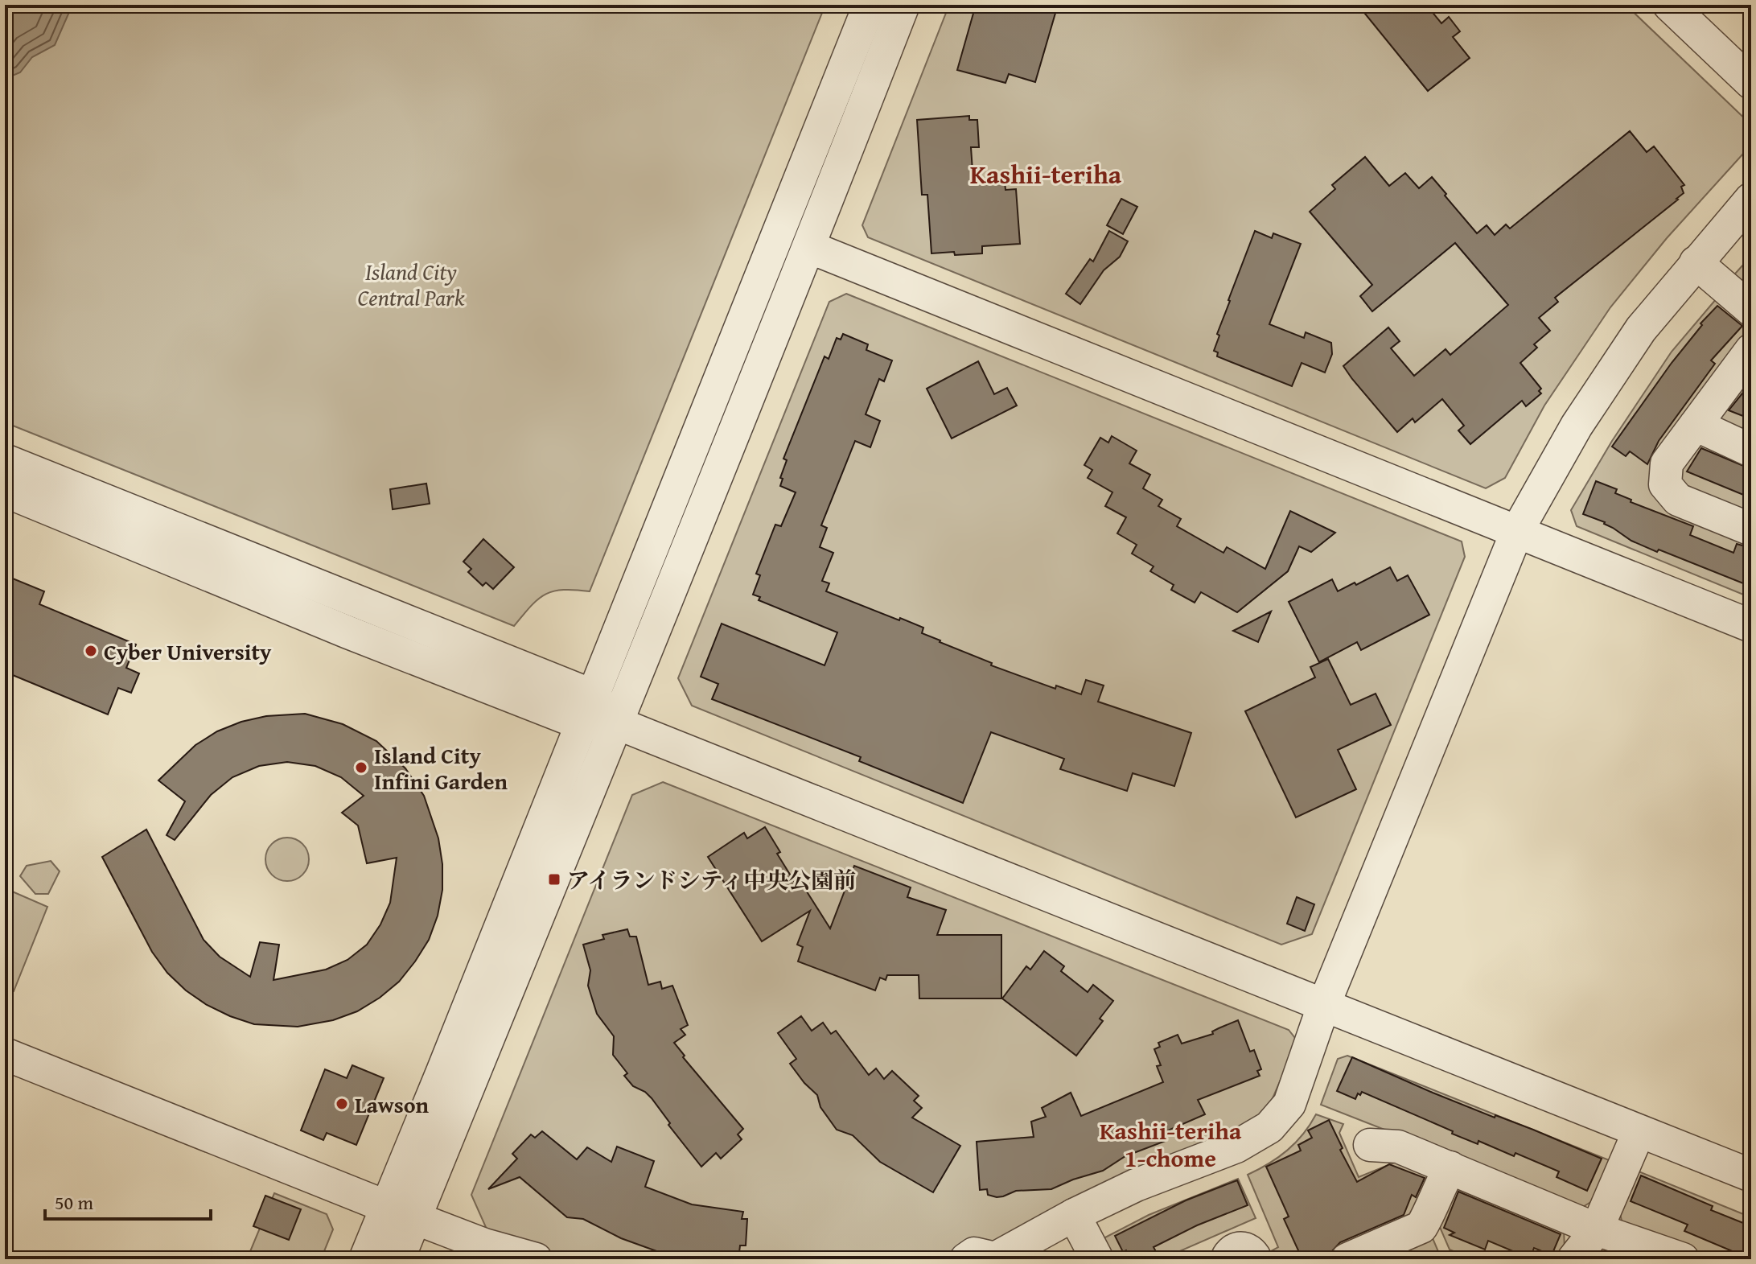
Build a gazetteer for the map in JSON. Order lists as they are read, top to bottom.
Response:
{
  "districts": ["Kashii-teriha", "Kashii-teriha 1-chome"],
  "parks": ["Island City Central Park"],
  "places": {
    "other": ["Cyber University", "Island City Infini Garden", "Lawson"],
    "transit": ["アイランドシティ中央公園前"]
  },
  "scale_bar": "50 m"
}
